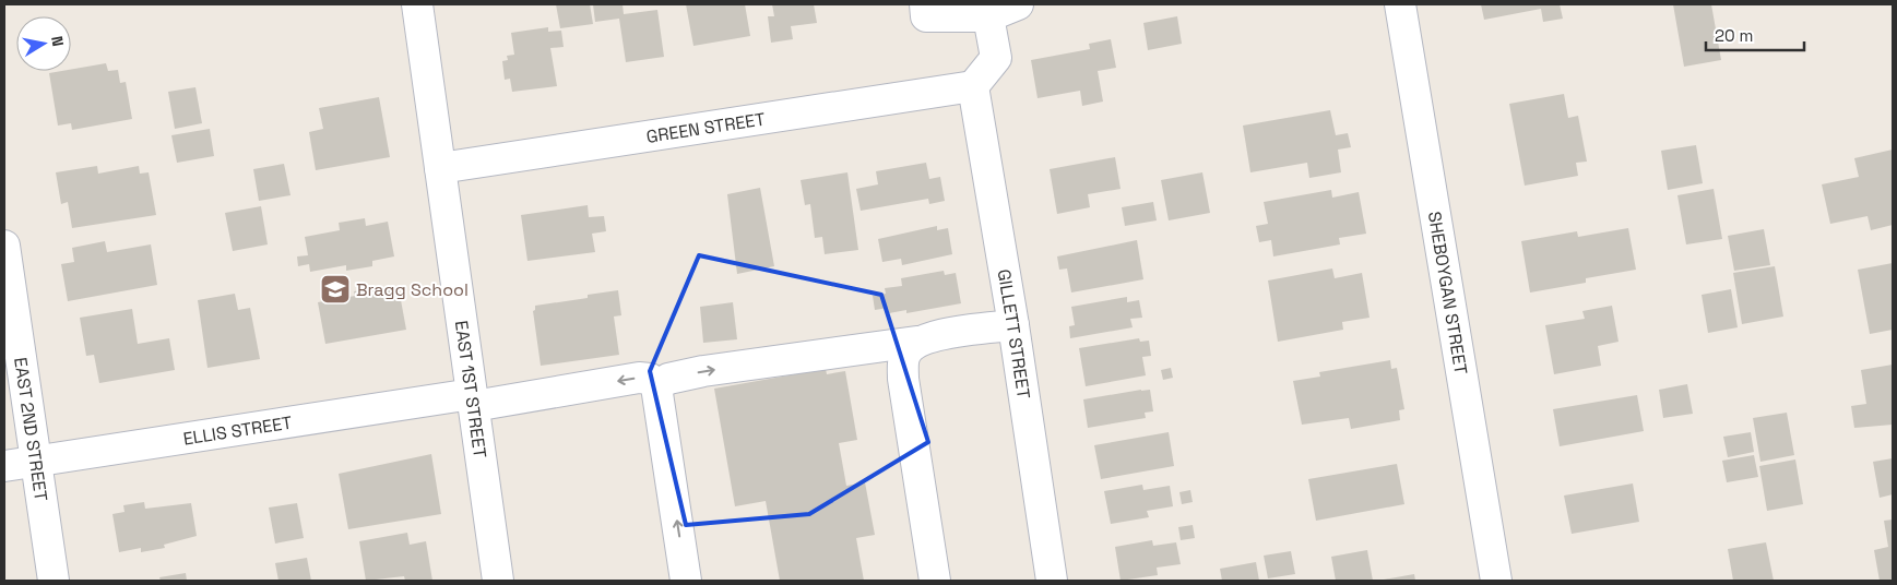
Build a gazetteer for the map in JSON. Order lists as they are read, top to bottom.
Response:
{
  "streets": {
    "street": [
      "GREEN STREET",
      "SHEBOYGAN STREET",
      "GILLETT STREET",
      "EAST 1ST STREET",
      "EAST 2ND STREET",
      "ELLIS STREET"
    ]
  },
  "crossings": [
    ["GREEN STREET", "GILLETT STREET"],
    ["GREEN STREET", "EAST 1ST STREET"],
    ["EAST 1ST STREET", "ELLIS STREET"],
    ["EAST 2ND STREET", "ELLIS STREET"]
  ],
  "places": {
    "school or university": ["Bragg School"]
  },
  "scale_bar": "20 m",
  "north": "right"
}
